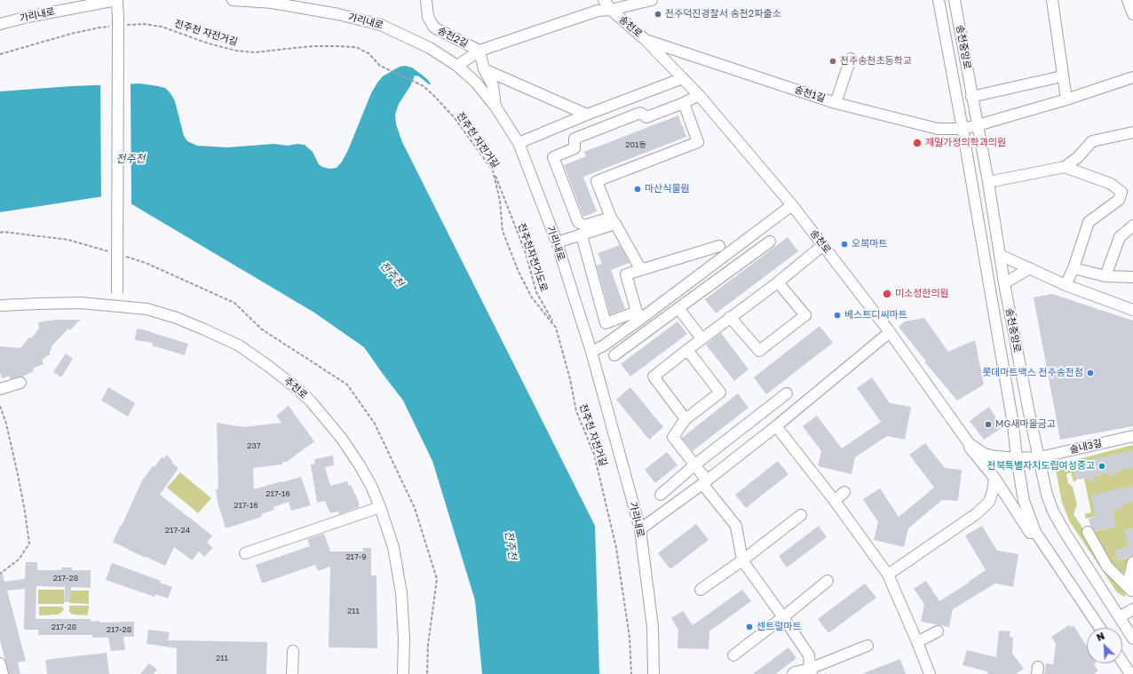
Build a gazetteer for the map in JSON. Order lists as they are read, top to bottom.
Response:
{
  "streets": {
    "street": [
      "가리내로",
      "송천로",
      "송천2길",
      "송천중앙로",
      "송천1길",
      "추천로",
      "솔내3길"
    ],
    "path": ["전주천 자전거길", "전주천자전거도로"]
  },
  "crossings": [
    ["송천로", "송천중앙로"],
    ["송천로", "송천1길"],
    ["송천로", "솔내3길"],
    ["전주천 자전거길", "전주천자전거도로"],
    ["송천중앙로", "송천1길"],
    ["송천중앙로", "솔내3길"]
  ],
  "water": ["전주천"],
  "places": [
    "전주덕진경찰서 송천2파출소",
    "전주송천초등학교",
    "제일가정의학과의원",
    "마산식물원",
    "오복마트",
    "미소정한의원",
    "베스트디씨마트",
    "롯데마트맥스 전주송천점",
    "MG새마을금고",
    "전북특별자치도립여성중고",
    "센트럴마트"
  ],
  "house_numbers": [
    "201동",
    "237",
    "217-16",
    "217-16",
    "217-24",
    "217-9",
    "217-28",
    "211",
    "217-28",
    "217-28",
    "211"
  ],
  "north": "top left"
}
